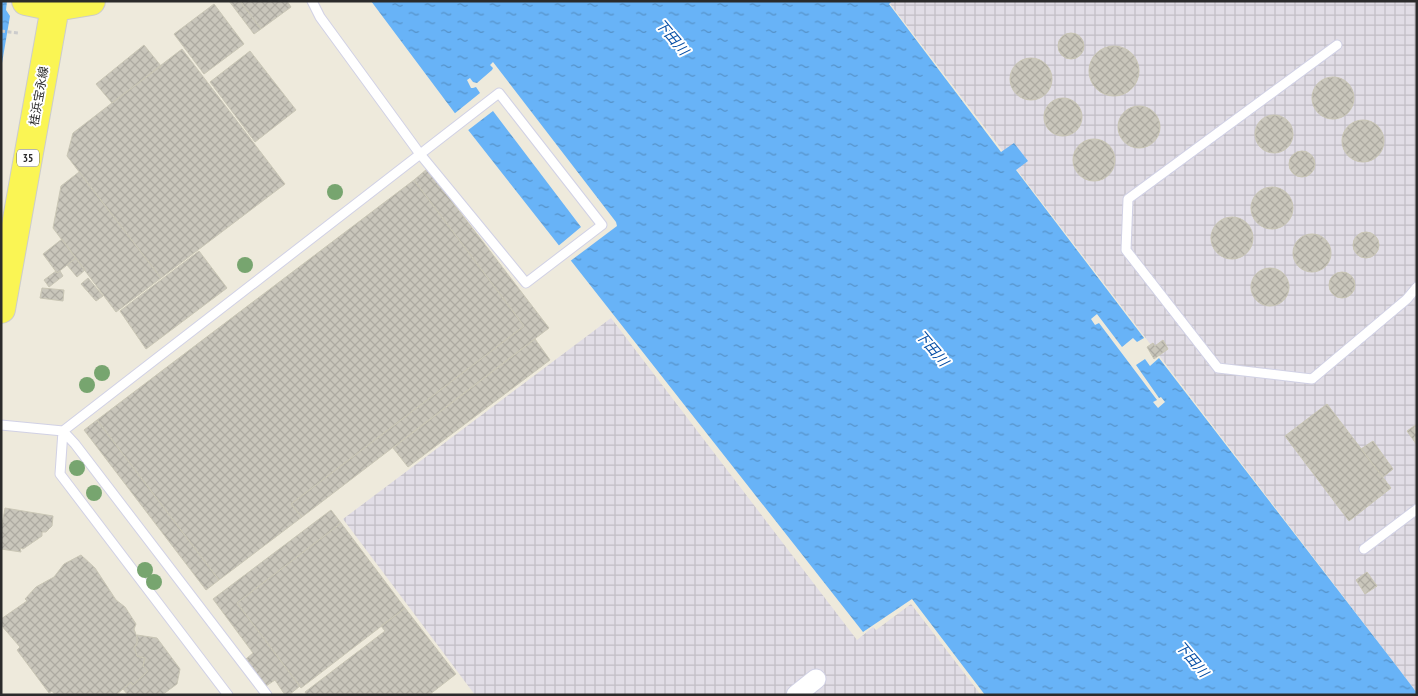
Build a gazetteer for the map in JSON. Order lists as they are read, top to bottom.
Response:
{
  "streets": {
    "main road": ["桂浜宝永線", "35"]
  },
  "water": ["下田川"]
}
